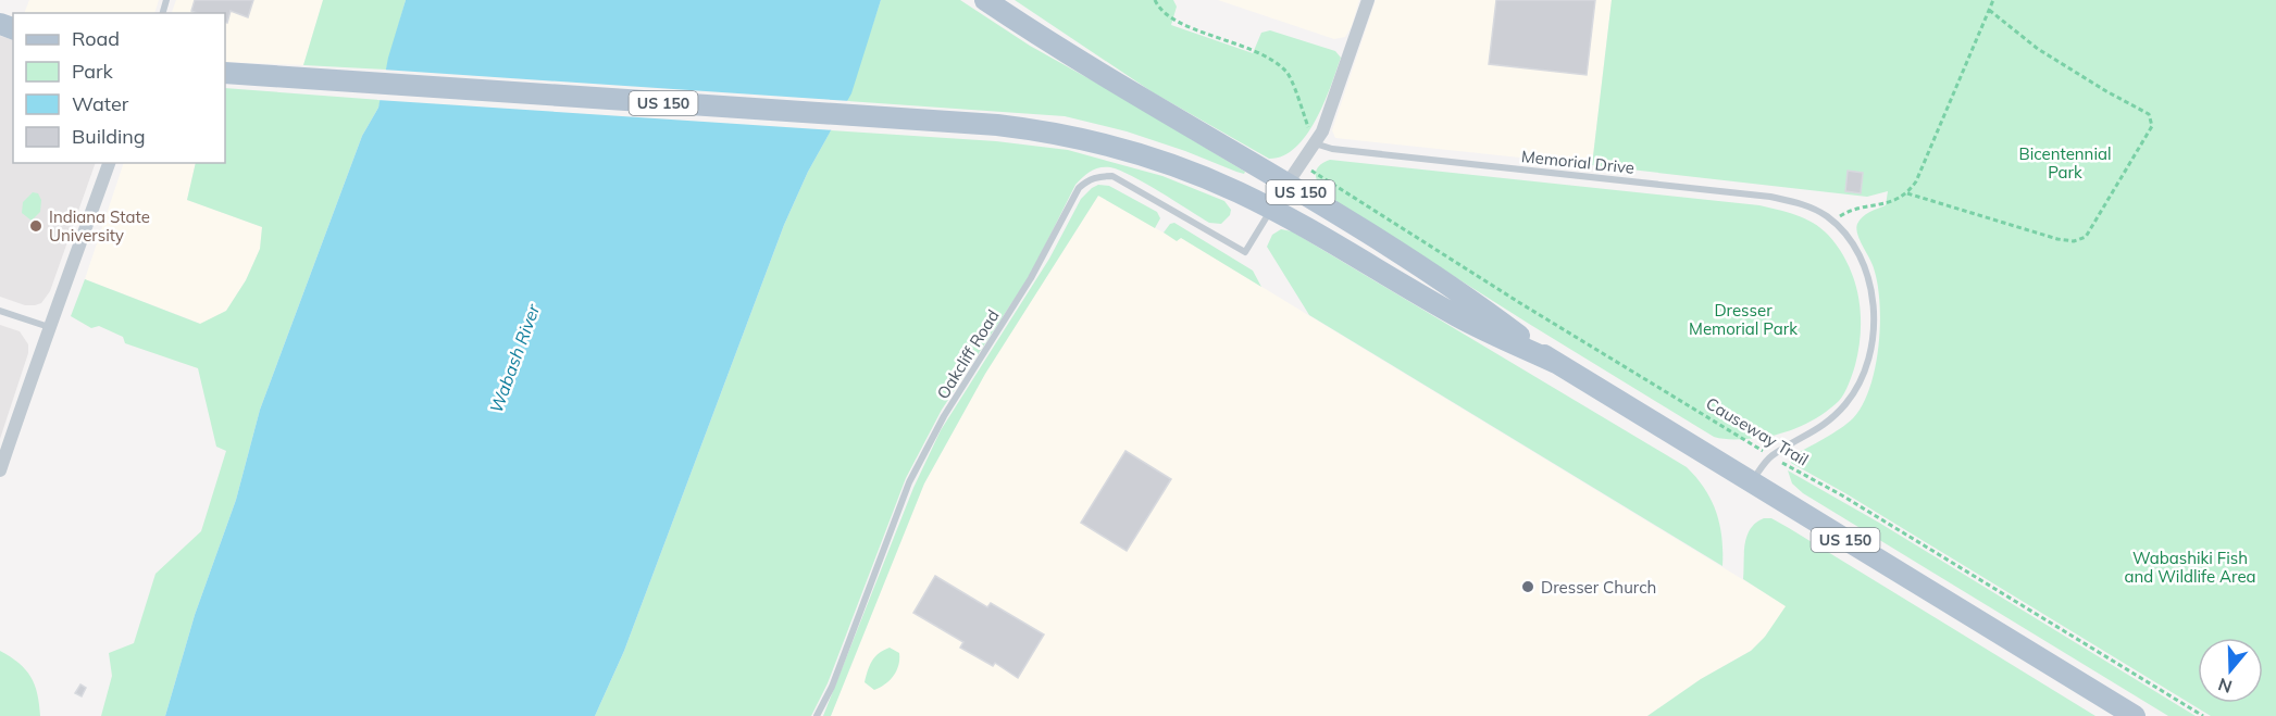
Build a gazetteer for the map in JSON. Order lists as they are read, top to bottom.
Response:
{
  "streets": {
    "main road": ["US 150"],
    "lane": ["Memorial Drive", "Oakcliff Road"],
    "path": ["Causeway Trail"]
  },
  "crossings": [
    ["US 150", "Oakcliff Road"]
  ],
  "water": ["Wabash River"],
  "parks": ["Bicentennial Park", "Dresser Memorial Park", "Wabashiki Fish and Wildlife Area"],
  "places": ["Indiana State University", "Dresser Church"],
  "legend": [
    "Road",
    "Park",
    "Water",
    "Building"
  ],
  "north": "bottom"
}
